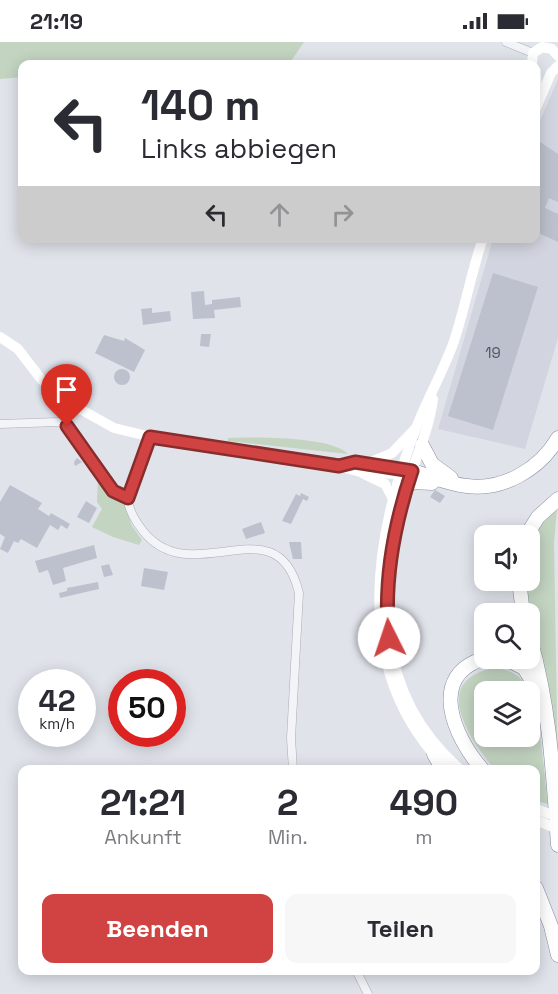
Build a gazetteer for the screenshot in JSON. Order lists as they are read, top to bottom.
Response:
{
  "house_numbers": ["19"],
  "page": {
    "status": "21:19",
    "turn": ["140 m", "Links abbiegen"],
    "speed": "42 km/h",
    "limit": "50",
    "eta": [
      "21:21",
      "Ankunft",
      "2",
      "Min.",
      "490",
      "m"
    ],
    "buttons": ["Beenden", "Teilen"]
  }
}
